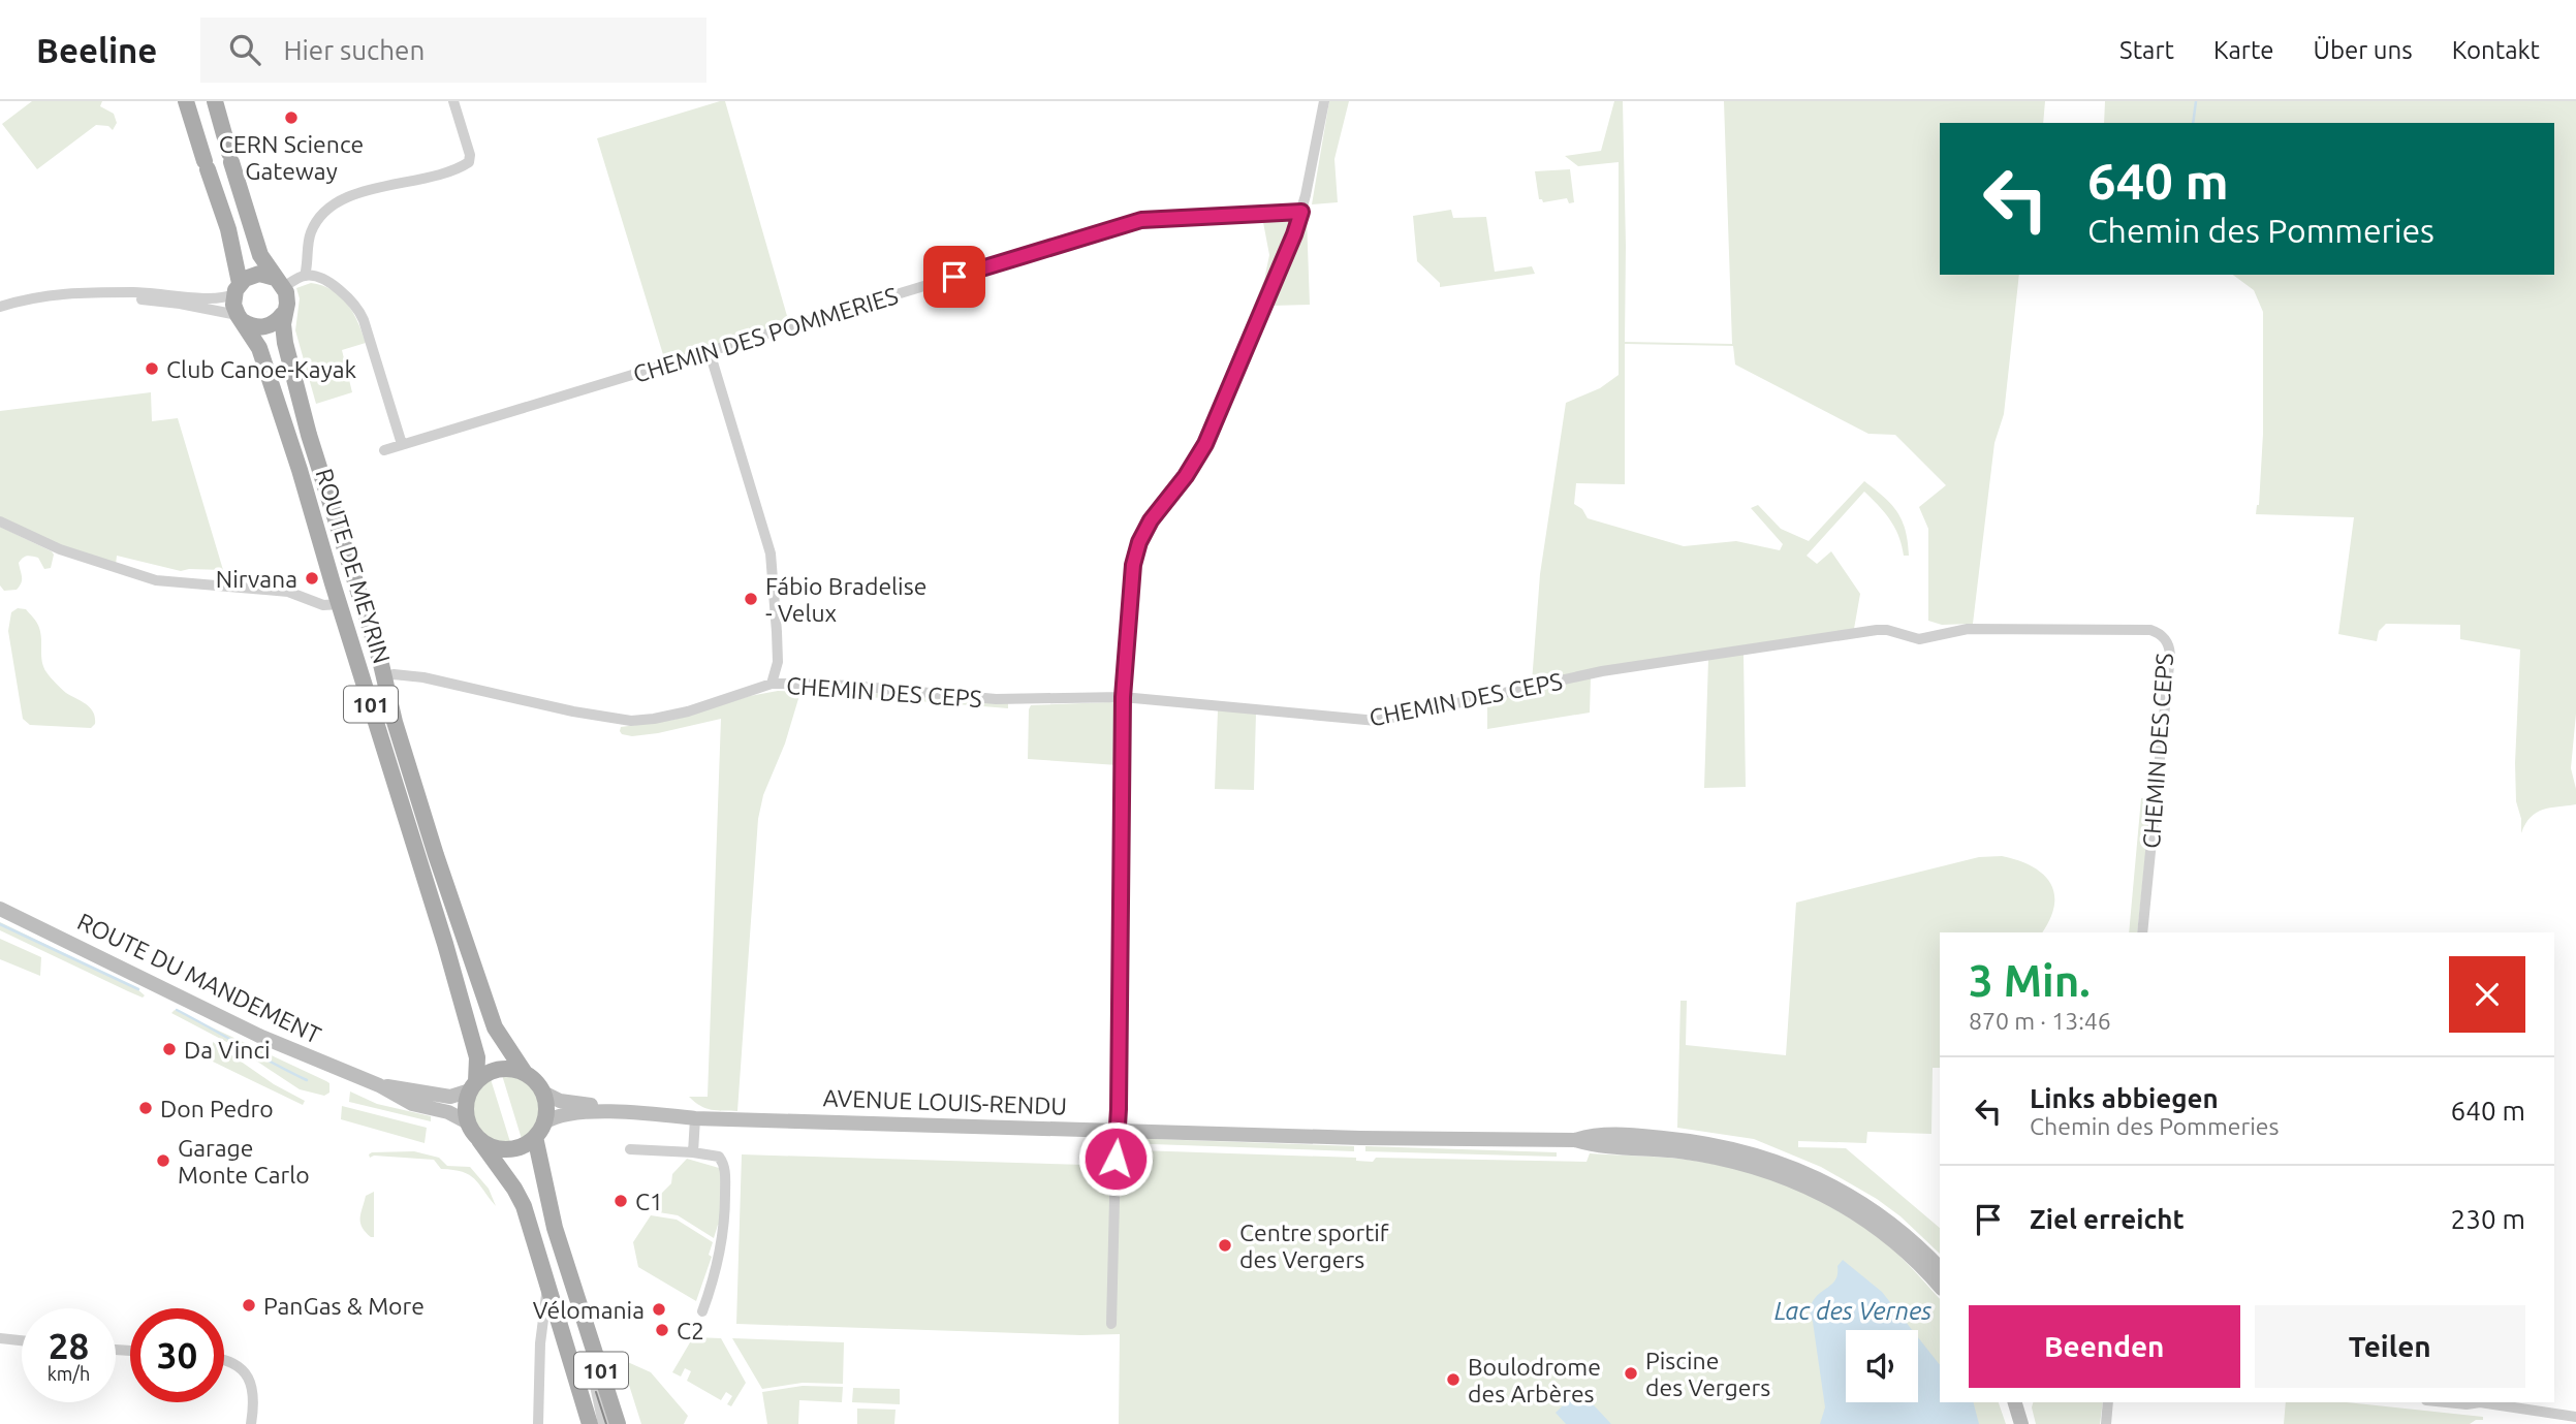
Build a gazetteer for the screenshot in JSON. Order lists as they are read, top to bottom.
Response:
{
  "streets": {
    "main road": [
      "ROUTE DE MEYRIN",
      "101",
      "ROUTE DU MANDEMENT",
      "AVENUE LOUIS-RENDU"
    ],
    "street": ["CHEMIN DES POMMERIES", "CHEMIN DES CEPS"]
  },
  "crossings": [
    ["ROUTE DE MEYRIN", "CHEMIN DES CEPS"],
    ["ROUTE DE MEYRIN", "101"],
    ["ROUTE DE MEYRIN", "ROUTE DU MANDEMENT"],
    ["ROUTE DE MEYRIN", "AVENUE LOUIS-RENDU"],
    ["101", "ROUTE DU MANDEMENT"],
    ["101", "AVENUE LOUIS-RENDU"],
    ["ROUTE DU MANDEMENT", "AVENUE LOUIS-RENDU"]
  ],
  "water": ["Lac des Vernes"],
  "places": [
    "CERN Science Gateway",
    "Club Canoe-Kayak",
    "Nirvana",
    "Fábio Bradelise - Velux",
    "Da Vinci",
    "Don Pedro",
    "Garage Monte Carlo",
    "C1",
    "Centre sportif des Vergers",
    "PanGas & More",
    "Vélomania",
    "C2",
    "Piscine des Vergers",
    "Boulodrome des Arbères"
  ],
  "page": {
    "header": "Beeline",
    "search": "Hier suchen",
    "nav": [
      "Start",
      "Karte",
      "Über uns",
      "Kontakt"
    ],
    "turn": ["640 m", "Chemin des Pommeries"],
    "heading": ["3 Min.", "870 m · 13:46"],
    "list": [
      {
        "name": "Links abbiegen",
        "note": "Chemin des Pommeries",
        "value": "640 m"
      },
      {
        "name": "Ziel erreicht",
        "value": "230 m"
      }
    ],
    "buttons": ["Beenden", "Teilen"],
    "speed": "28 km/h",
    "limit": "30"
  }
}
